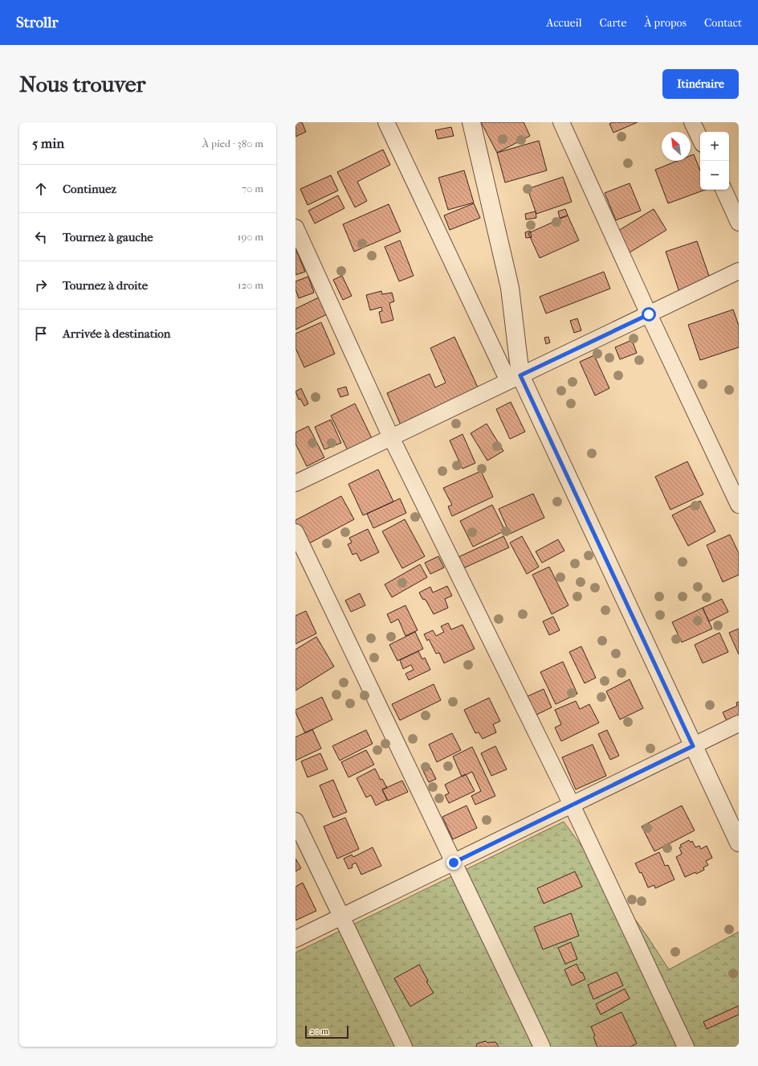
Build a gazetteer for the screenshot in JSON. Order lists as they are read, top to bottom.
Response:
{
  "scale_bar": "20 m",
  "north": "top left",
  "page": {
    "header": "Strollr",
    "nav": [
      "Accueil",
      "Carte",
      "À propos",
      "Contact"
    ],
    "buttons": "Itinéraire",
    "title": "Nous trouver",
    "heading": ["5 min", "À pied · 380 m"],
    "map_buttons": ["+", "−"],
    "list": [
      ["Continuez", "70 m"],
      ["Tournez à gauche", "190 m"],
      ["Tournez à droite", "120 m"],
      "Arrivée à destination"
    ],
    "scale": "20 m"
  }
}
